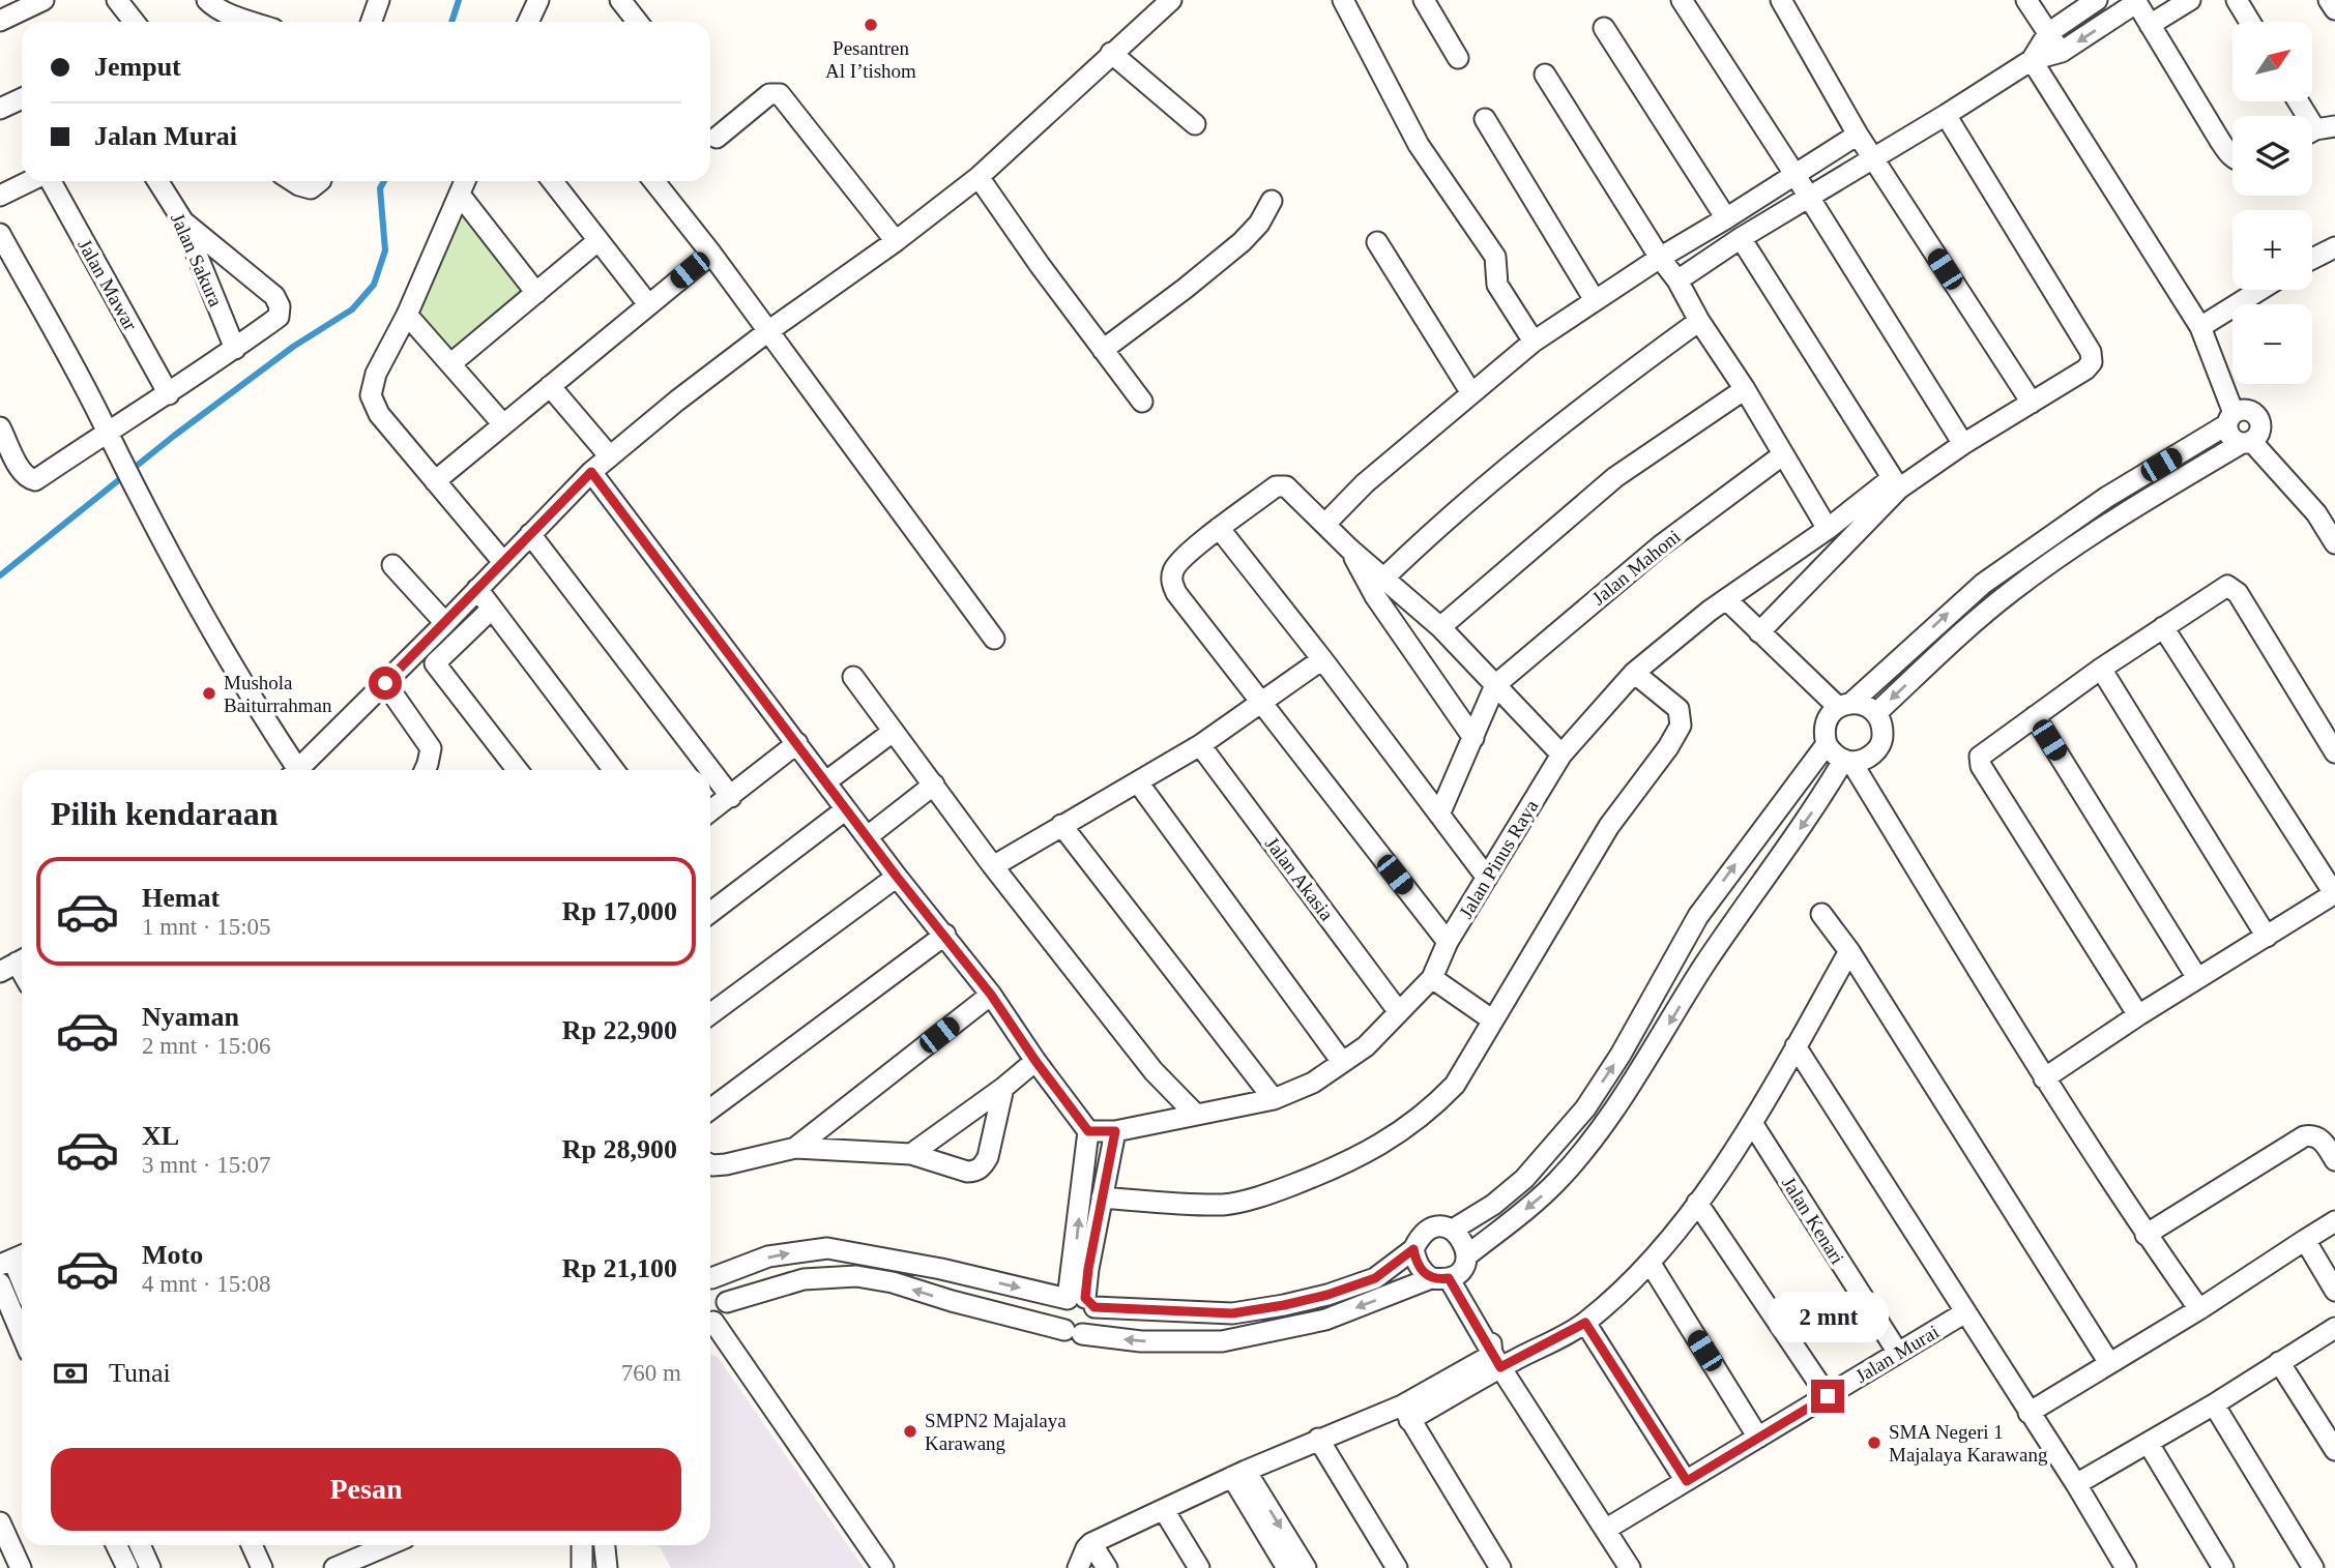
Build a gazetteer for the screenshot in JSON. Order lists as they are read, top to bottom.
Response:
{
  "streets": {
    "street": [
      "Jalan Sakura",
      "Jalan Mawar",
      "Jalan Mahoni",
      "Jalan Pinus Raya",
      "Jalan Akasia",
      "Jalan Kenari",
      "Jalan Murai"
    ]
  },
  "crossings": [
    ["Jalan Pinus Raya", "Jalan Akasia"],
    ["Jalan Kenari", "Jalan Murai"]
  ],
  "places": [
    "Pesantren Al I’tishom",
    "Mushola Baiturrahman",
    "SMPN2 Majalaya Karawang",
    "SMA Negeri 1 Majalaya Karawang"
  ],
  "north": "top right",
  "page": {
    "map_buttons": ["+", "−"],
    "banner": ["Jemput", "Jalan Murai"],
    "heading": "Pilih kendaraan",
    "list": [
      {
        "name": "Hemat",
        "note": "1 mnt · 15:05",
        "value": "Rp 17,000"
      },
      {
        "name": "Nyaman",
        "note": "2 mnt · 15:06",
        "value": "Rp 22,900"
      },
      {
        "name": "XL",
        "note": "3 mnt · 15:07",
        "value": "Rp 28,900"
      },
      {
        "name": "Moto",
        "note": "4 mnt · 15:08",
        "value": "Rp 21,100"
      }
    ],
    "bubble": "2 mnt",
    "pay": ["Tunai", "760 m"],
    "buttons": "Pesan"
  }
}
